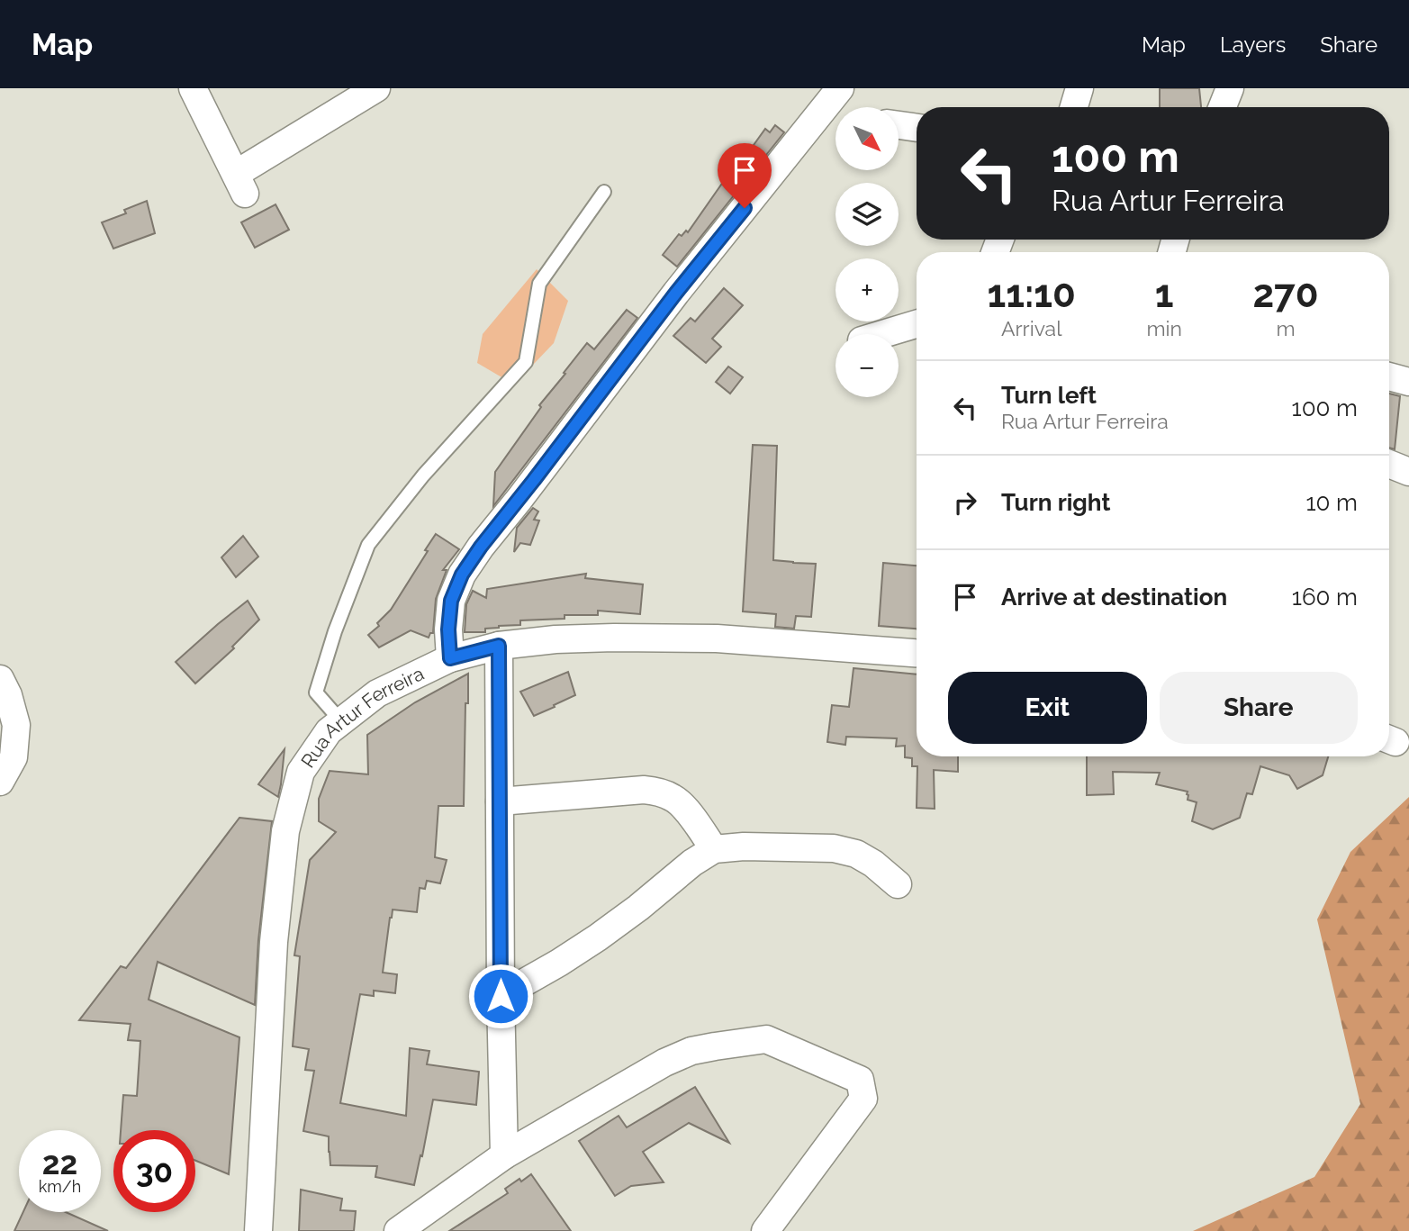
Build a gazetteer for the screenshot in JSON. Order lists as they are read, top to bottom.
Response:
{
  "streets": {
    "street": ["Rua Artur Ferreira"]
  },
  "north": "bottom right",
  "page": {
    "header": "Map",
    "nav": ["Map", "Layers", "Share"],
    "map_buttons": ["+", "−"],
    "turn": ["100 m", "Rua Artur Ferreira"],
    "eta": [
      "11:10",
      "Arrival",
      "1",
      "min",
      "270",
      "m"
    ],
    "list": [
      {
        "name": "Turn left",
        "note": "Rua Artur Ferreira",
        "value": "100 m"
      },
      {
        "name": "Turn right",
        "value": "10 m"
      },
      {
        "name": "Arrive at destination",
        "value": "160 m"
      }
    ],
    "buttons": ["Exit", "Share"],
    "speed": "22 km/h",
    "limit": "30"
  }
}
